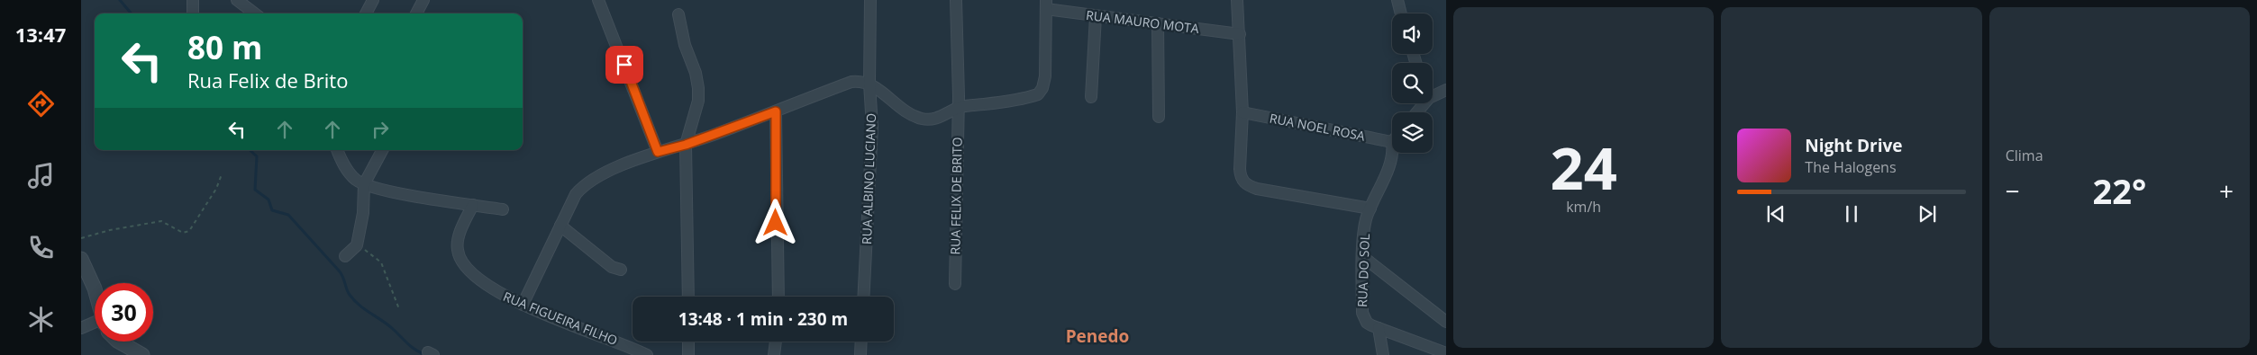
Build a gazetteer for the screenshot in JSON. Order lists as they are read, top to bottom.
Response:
{
  "streets": {
    "street": [
      "RUA MAURO MOTA",
      "RUA NOEL ROSA",
      "RUA ALBINO LUCIANO",
      "RUA FELIX DE BRITO",
      "RUA DO SOL",
      "RUA FIGUEIRA FILHO"
    ]
  },
  "districts": ["Penedo"],
  "page": {
    "tabs": "13:47",
    "tile": [
      ["24", "km/h"],
      "Clima"
    ],
    "turn": ["80 m", "Rua Felix de Brito"],
    "song": ["Night Drive", "The Halogens"],
    "heat": ["−", "22°", "+"],
    "limit": "30",
    "trip": "13:48 · 1 min · 230 m"
  }
}
